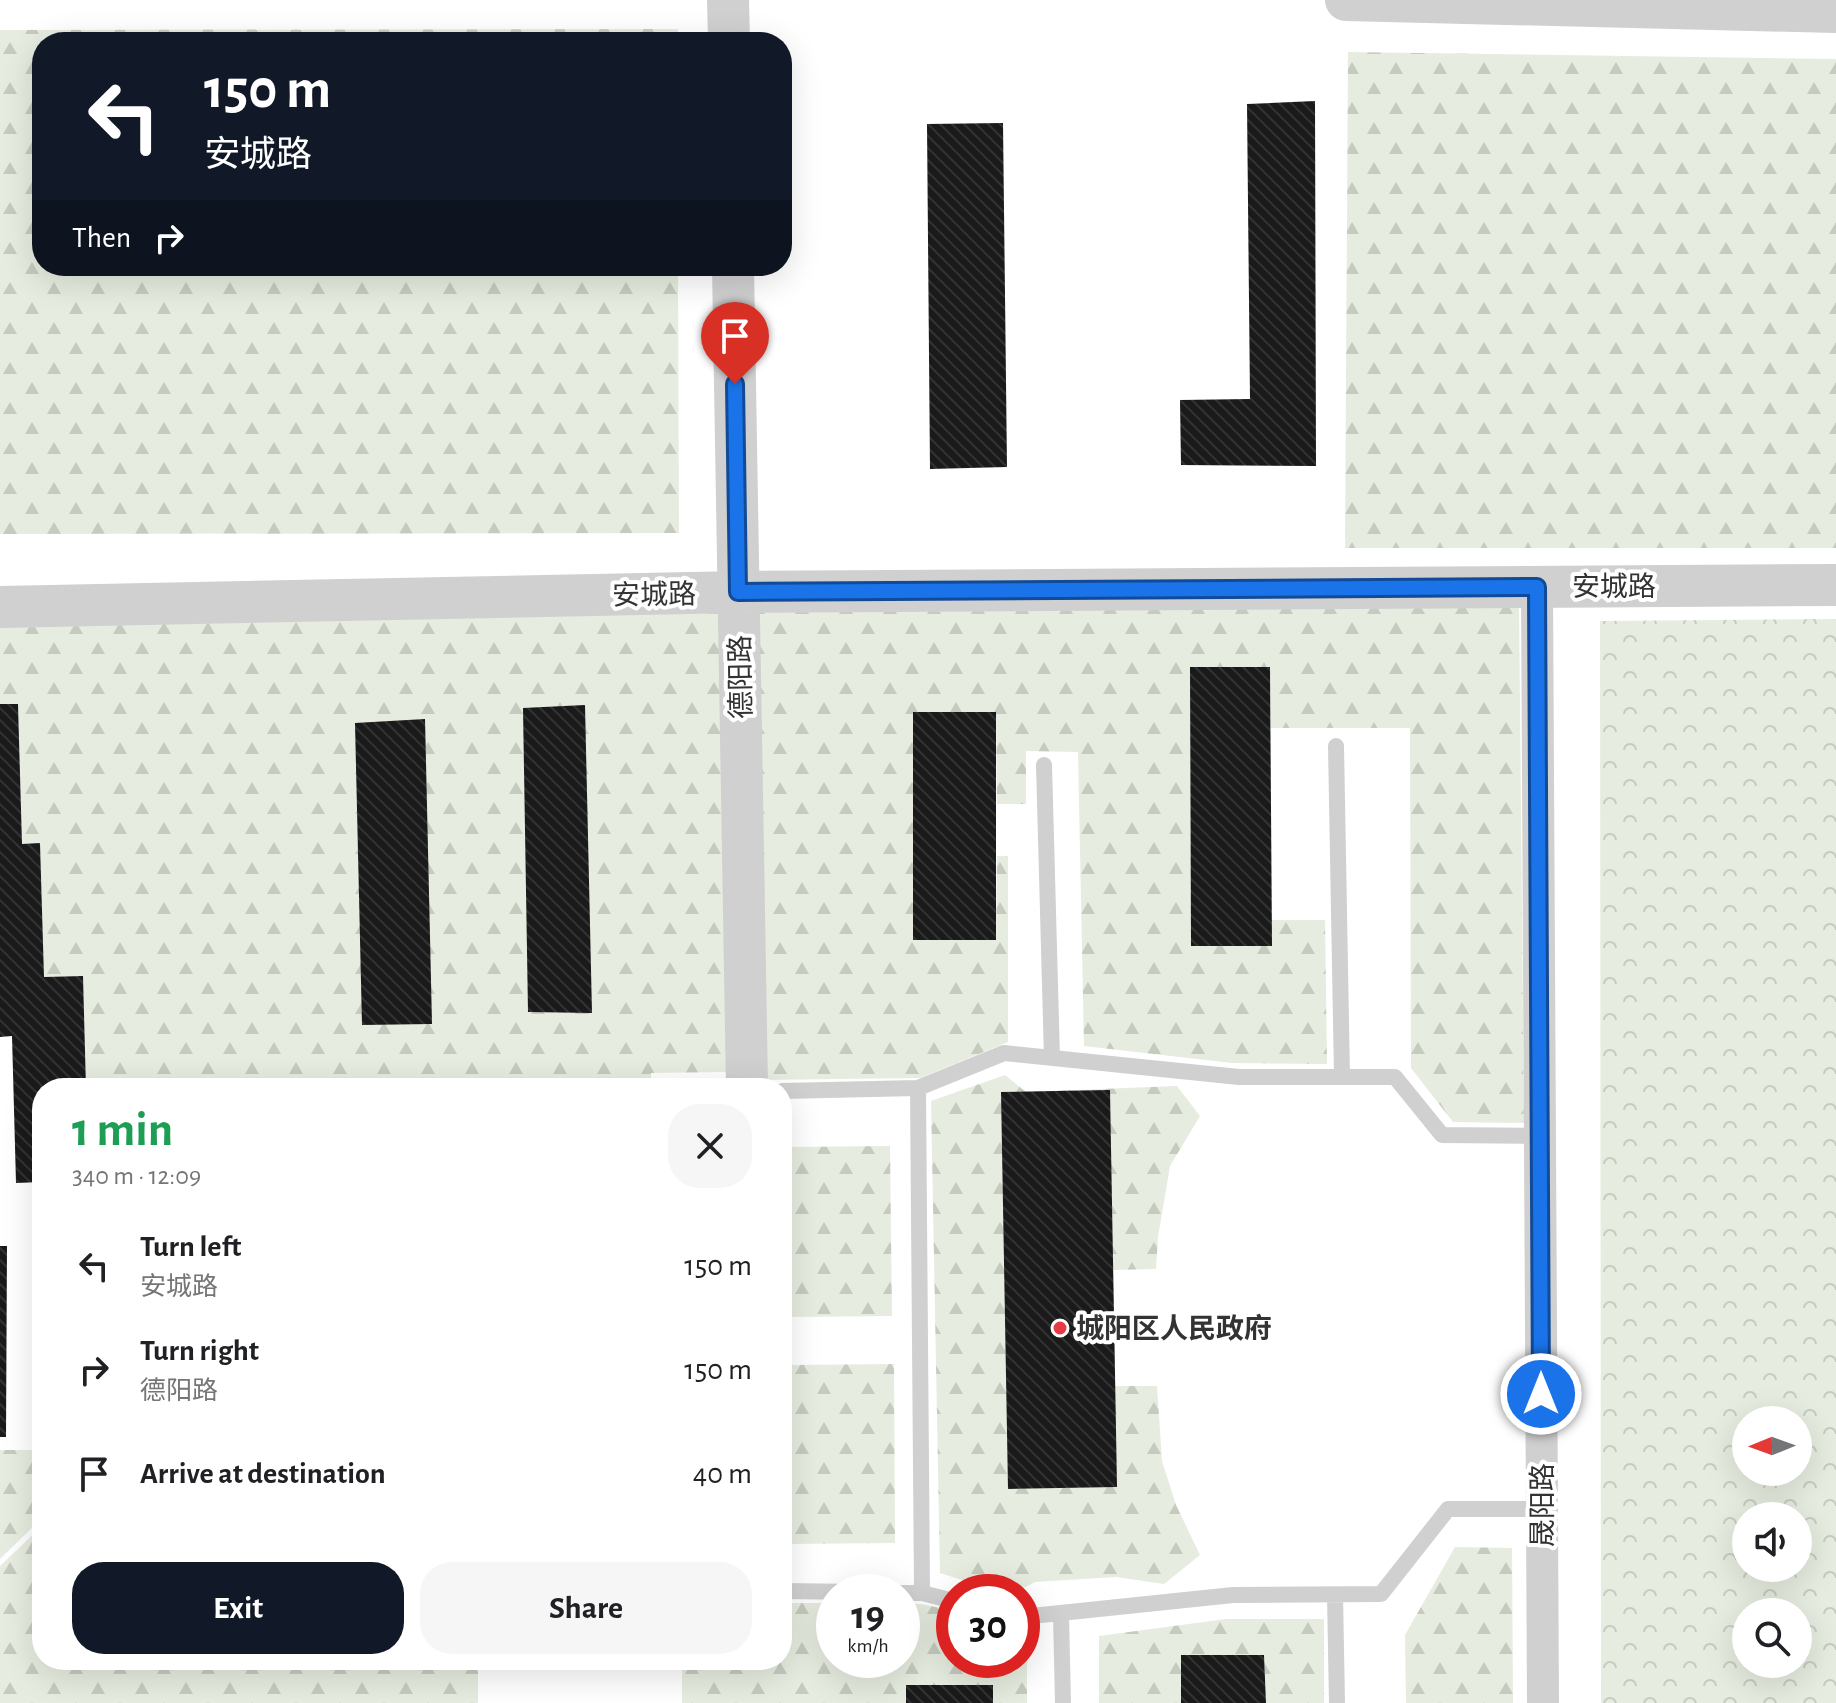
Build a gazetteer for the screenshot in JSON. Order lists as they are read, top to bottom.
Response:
{
  "streets": {
    "street": ["安城路", "德阳路", "晟阳路"]
  },
  "crossings": [
    ["安城路", "德阳路"],
    ["安城路", "晟阳路"]
  ],
  "places": ["城阳区人民政府"],
  "north": "left",
  "page": {
    "turn": ["150 m", "安城路"],
    "then": "Then",
    "heading": ["1 min", "340 m · 12:09"],
    "list": [
      {
        "name": "Turn left",
        "note": "安城路",
        "value": "150 m"
      },
      {
        "name": "Turn right",
        "note": "德阳路",
        "value": "150 m"
      },
      {
        "name": "Arrive at destination",
        "value": "40 m"
      }
    ],
    "buttons": ["Exit", "Share"],
    "speed": "19 km/h",
    "limit": "30"
  }
}
